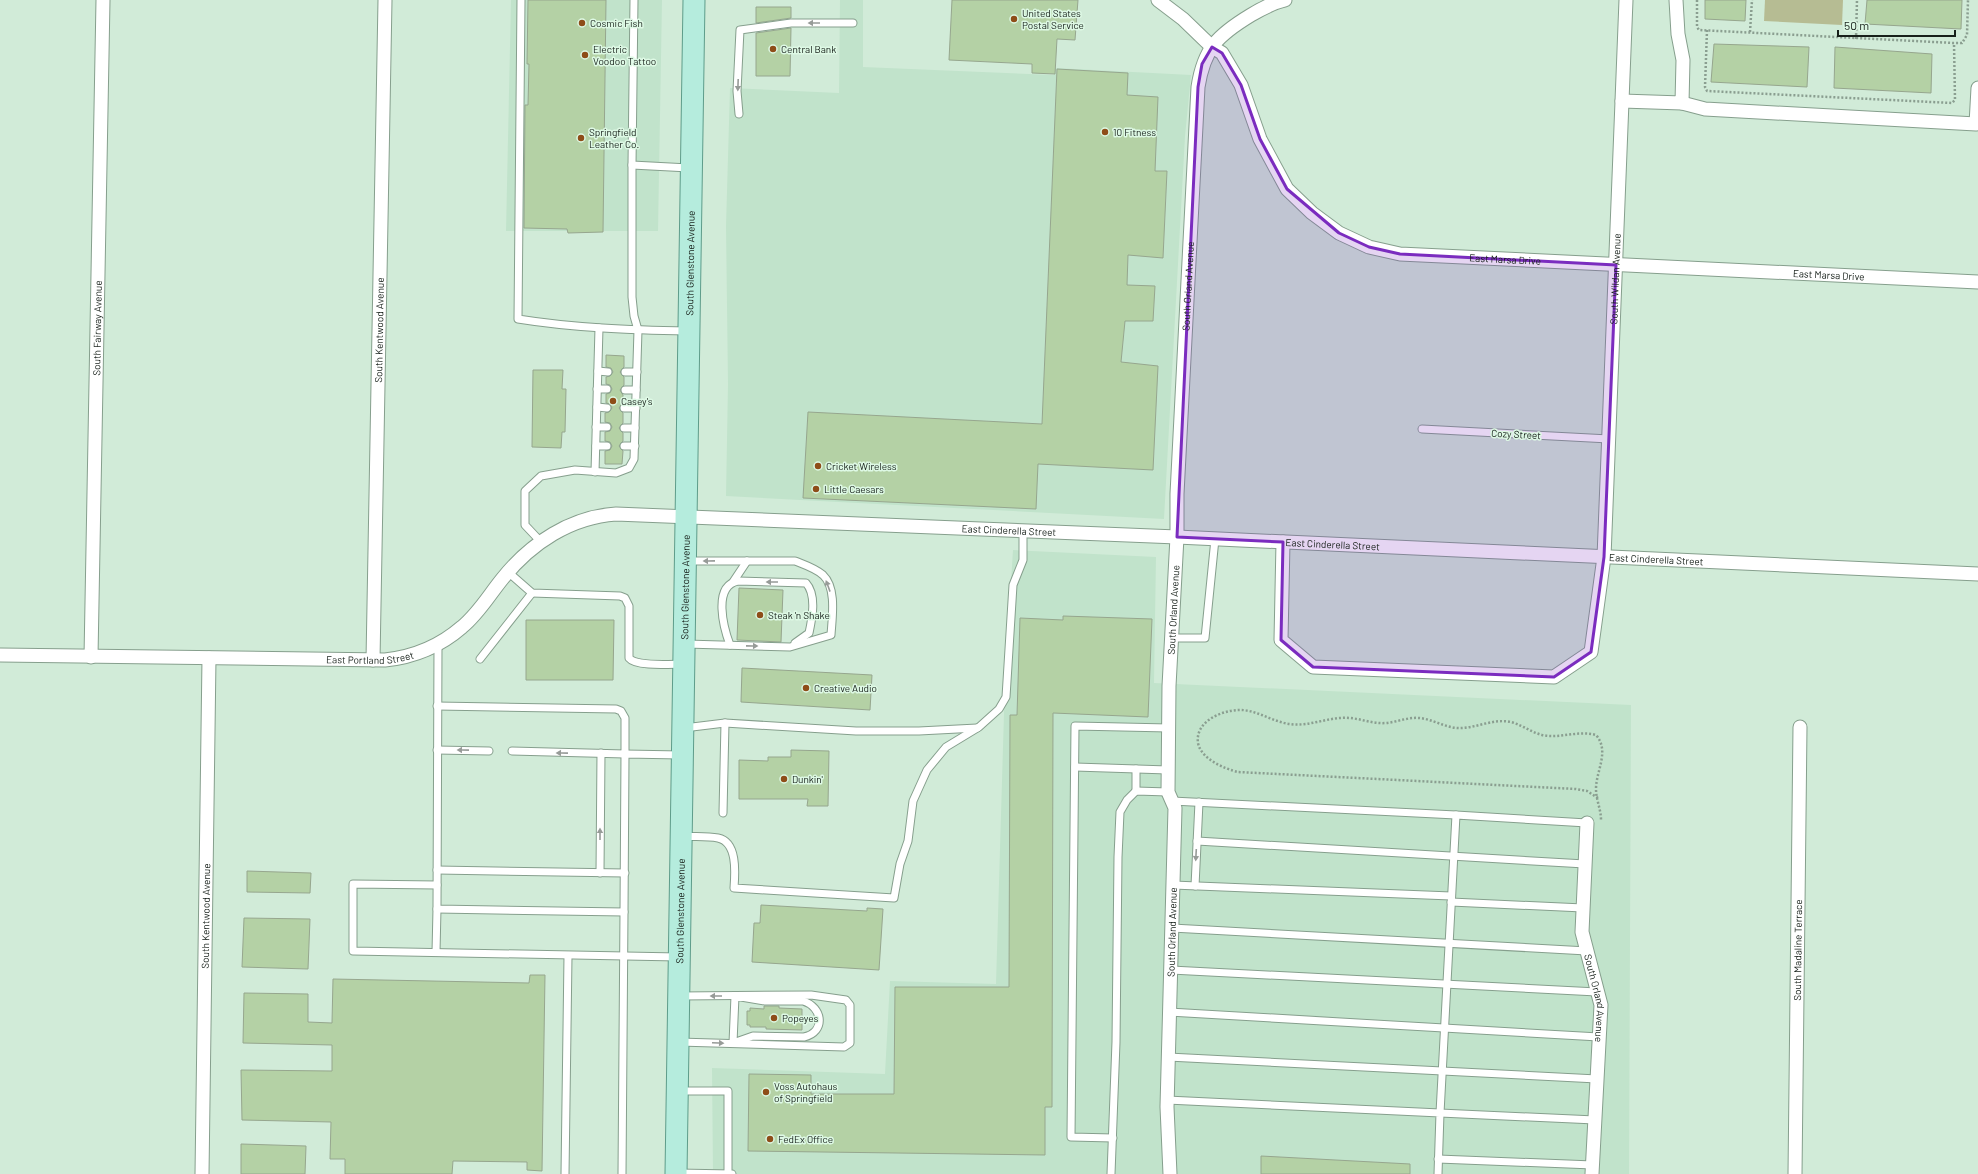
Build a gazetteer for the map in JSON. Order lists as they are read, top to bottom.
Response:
{
  "streets": {
    "main road": ["South Glenstone Avenue"],
    "street": [
      "East Marsa Drive",
      "South Wildan Avenue",
      "South Orland Avenue",
      "South Fairway Avenue",
      "South Kentwood Avenue",
      "East Cinderella Street",
      "East Portland Street",
      "South Madaline Terrace"
    ],
    "lane": ["Cozy Street"]
  },
  "crossings": [
    ["East Marsa Drive", "South Wildan Avenue"],
    ["East Marsa Drive", "South Orland Avenue"],
    ["South Glenstone Avenue", "East Cinderella Street"],
    ["South Glenstone Avenue", "East Portland Street"],
    ["South Wildan Avenue", "Cozy Street"],
    ["South Wildan Avenue", "East Cinderella Street"],
    ["South Orland Avenue", "East Cinderella Street"],
    ["South Fairway Avenue", "East Portland Street"],
    ["South Kentwood Avenue", "East Portland Street"],
    ["East Cinderella Street", "East Portland Street"]
  ],
  "places": [
    "United States Postal Service",
    "Cosmic Fish",
    "Central Bank",
    "Electric Voodoo Tattoo",
    "10 Fitness",
    "Springfield Leather Co.",
    "Casey's",
    "Cricket Wireless",
    "Little Caesars",
    "Steak 'n Shake",
    "Creative Audio",
    "Dunkin'",
    "Popeyes",
    "Voss Autohaus of Springfield",
    "FedEx Office"
  ],
  "scale_bar": "50 m"
}
